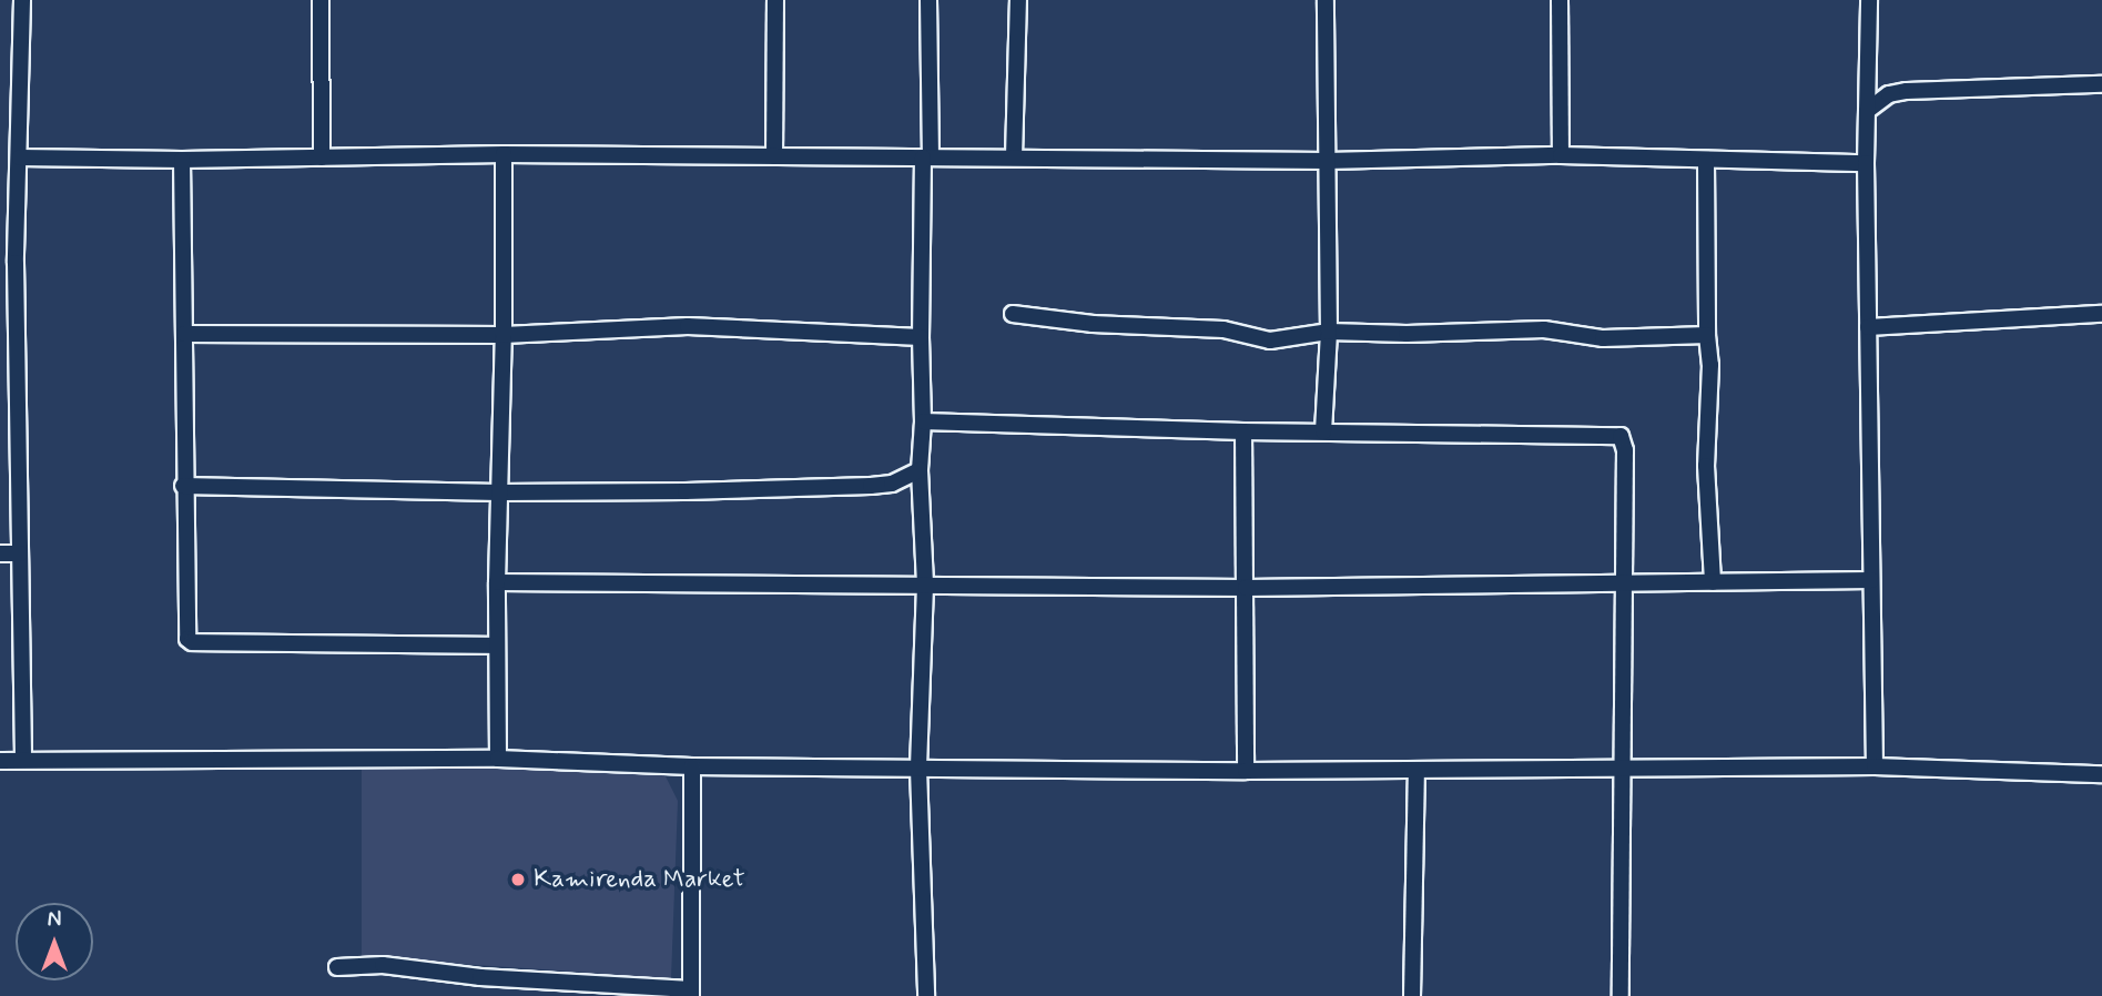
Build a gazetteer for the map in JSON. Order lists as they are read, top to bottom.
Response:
{
  "places": ["Kamirenda Market"],
  "north": "top"
}
